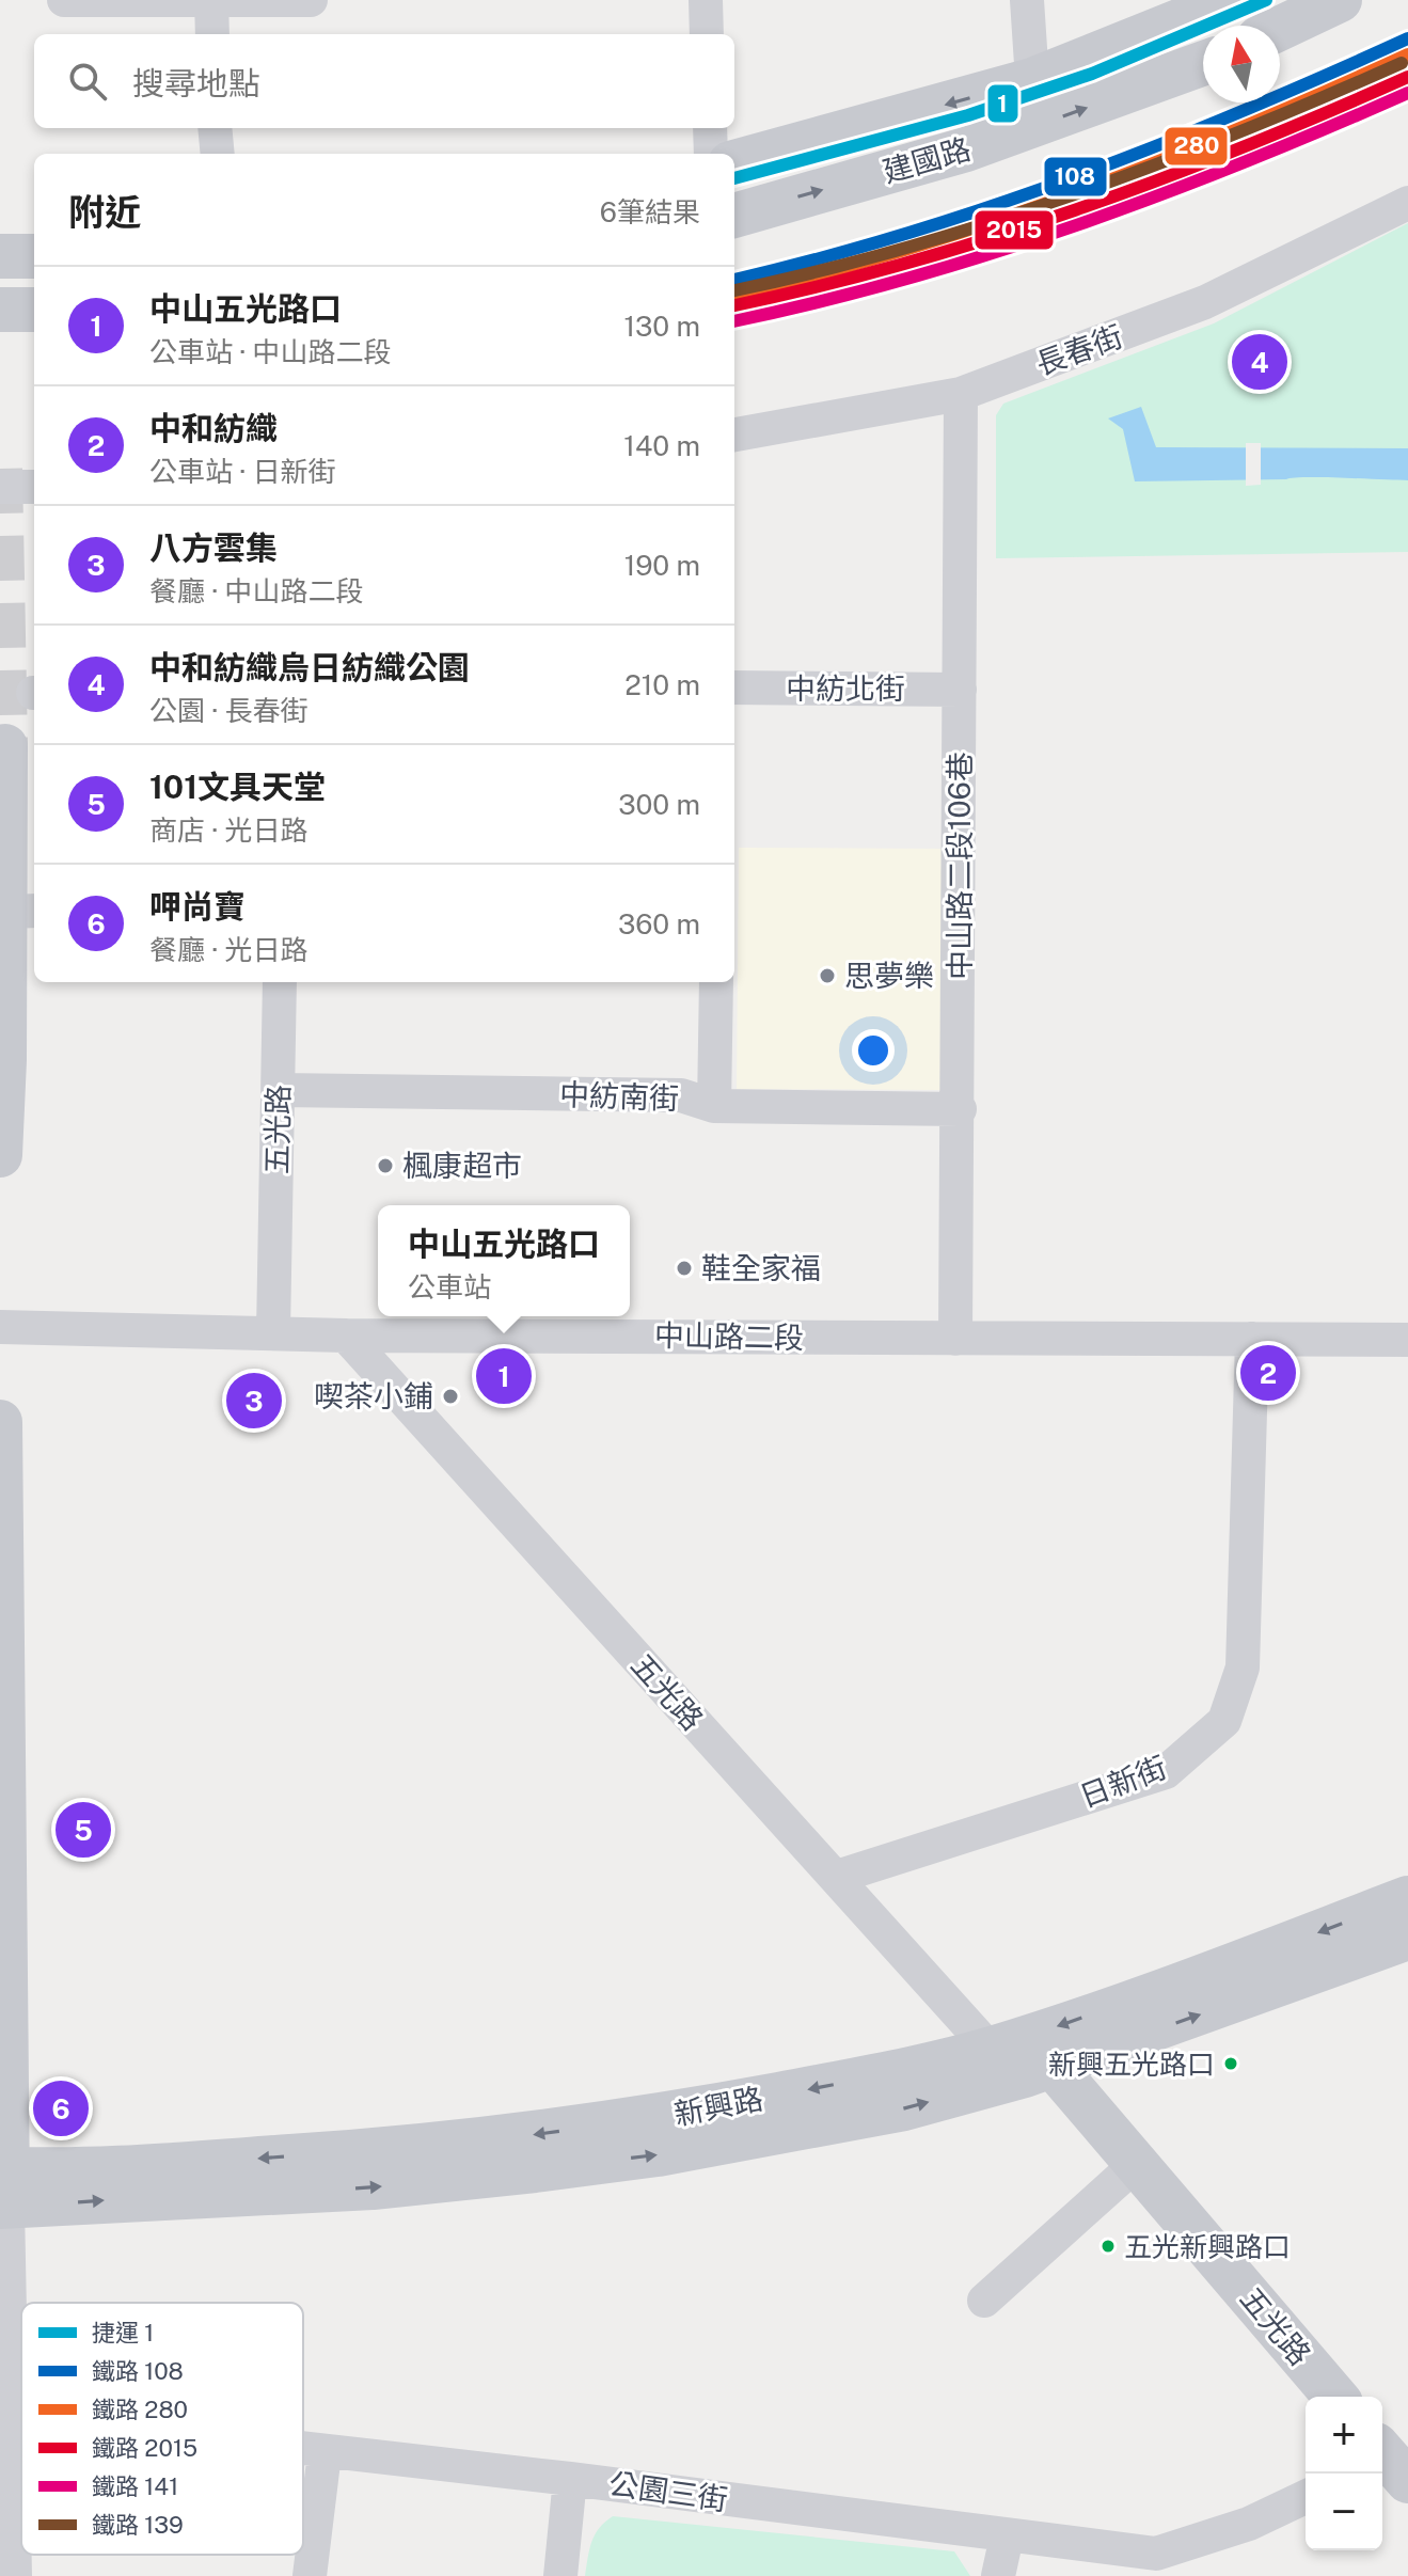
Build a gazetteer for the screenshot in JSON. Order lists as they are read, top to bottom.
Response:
{
  "streets": {
    "main road": ["建國路", "五光路", "新興路"],
    "street": [
      "長春街",
      "中紡北街",
      "中山路二段106巷",
      "中紡南街",
      "中山路二段",
      "日新街",
      "公園三街"
    ]
  },
  "crossings": [
    ["長春街", "中山路二段106巷"],
    ["中紡北街", "中山路二段106巷"],
    ["中山路二段106巷", "中紡南街"],
    ["中山路二段106巷", "中山路二段"],
    ["中紡南街", "五光路"],
    ["五光路", "中山路二段"],
    ["五光路", "日新街"],
    ["五光路", "新興路"],
    ["中山路二段", "日新街"]
  ],
  "places": [
    "思夢樂",
    "楓康超市",
    "鞋全家福",
    "喫茶小鋪",
    "新興五光路口",
    "五光新興路口"
  ],
  "lines": [
    "metro line 1",
    "rail line 108",
    "rail line 280",
    "rail line 139",
    "rail line 2015",
    "rail line 141"
  ],
  "legend": [
    "捷運 1",
    "鐵路 108",
    "鐵路 280",
    "鐵路 2015",
    "鐵路 141",
    "鐵路 139"
  ],
  "north": "top",
  "page": {
    "search": "搜尋地點",
    "heading": ["附近", "6筆結果"],
    "list": [
      {
        "mark": "1",
        "name": "中山五光路口",
        "note": "公車站 · 中山路二段",
        "value": "130 m"
      },
      {
        "mark": "2",
        "name": "中和紡織",
        "note": "公車站 · 日新街",
        "value": "140 m"
      },
      {
        "mark": "3",
        "name": "八方雲集",
        "note": "餐廳 · 中山路二段",
        "value": "190 m"
      },
      {
        "mark": "4",
        "name": "中和紡織烏日紡織公園",
        "note": "公園 · 長春街",
        "value": "210 m"
      },
      {
        "mark": "5",
        "name": "101文具天堂",
        "note": "商店 · 光日路",
        "value": "300 m"
      },
      {
        "mark": "6",
        "name": "呷尚寶",
        "note": "餐廳 · 光日路",
        "value": "360 m"
      }
    ],
    "pins": [
      "4",
      "2",
      "1",
      "3",
      "5",
      "6"
    ],
    "popup": ["中山五光路口", "公車站"],
    "map_buttons": ["+", "−"]
  }
}
